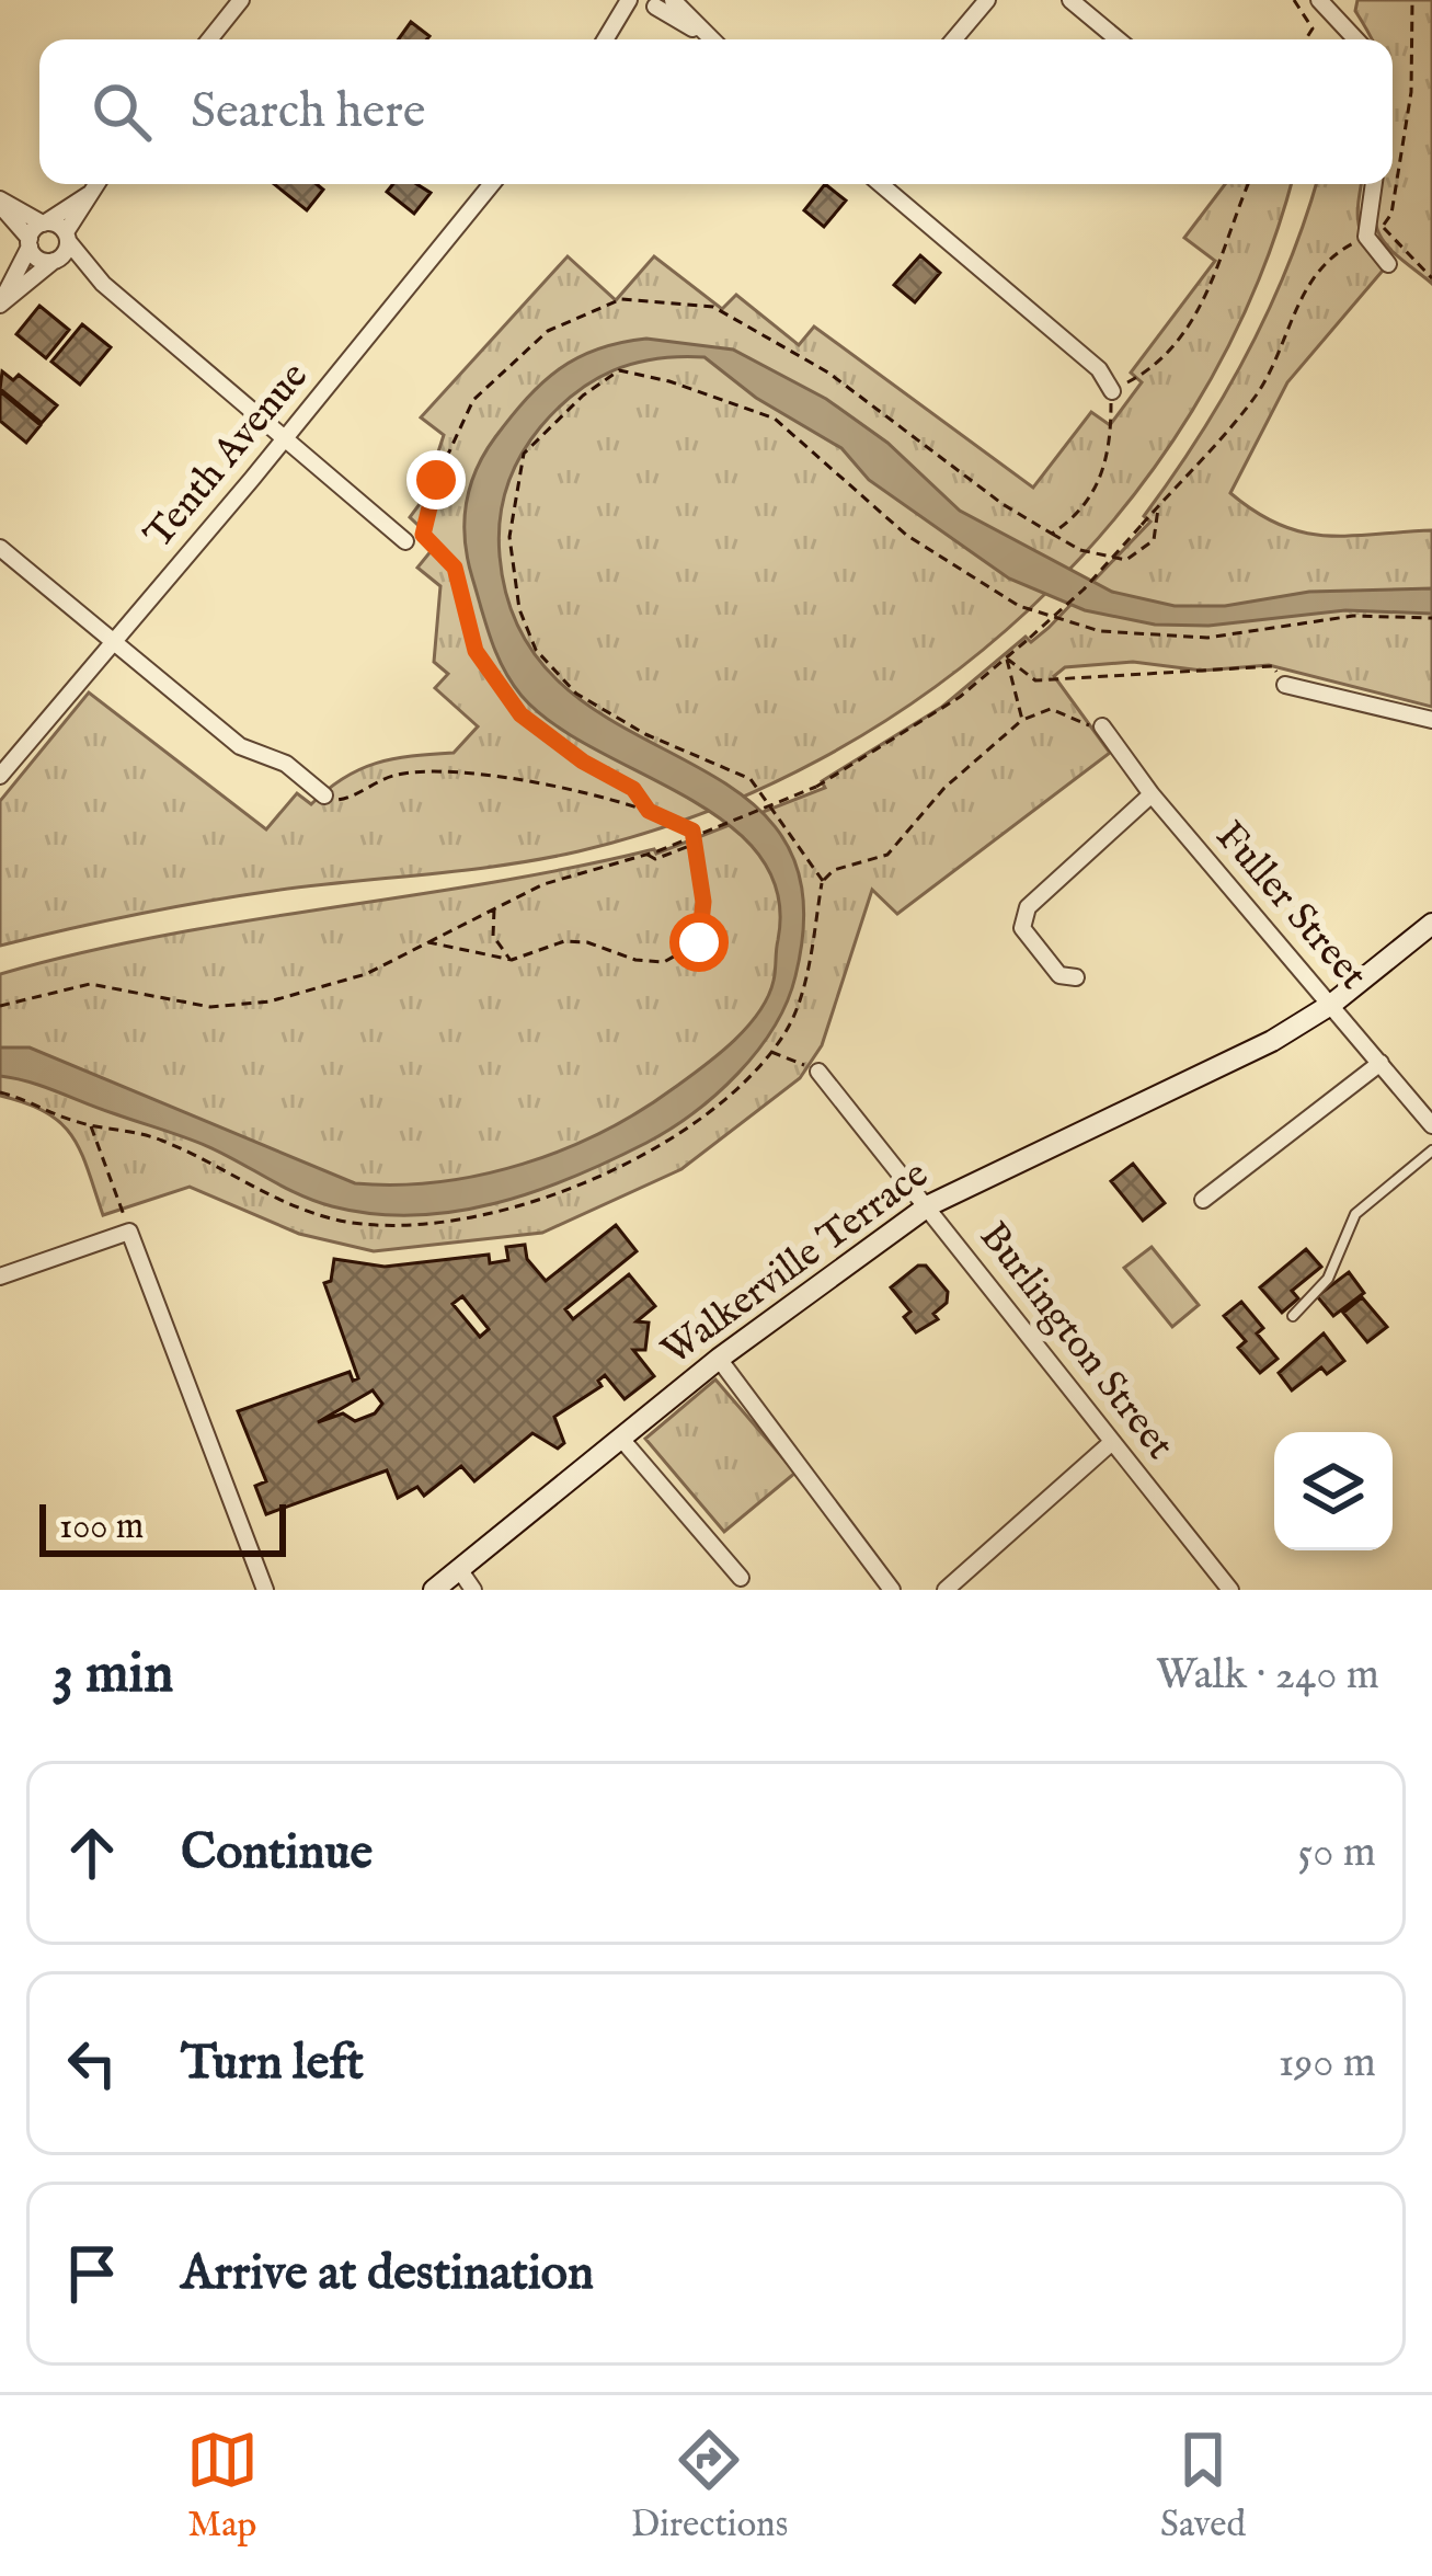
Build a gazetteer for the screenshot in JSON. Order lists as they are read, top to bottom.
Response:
{
  "streets": {
    "street": [
      "Tenth Avenue",
      "Fuller Street",
      "Walkerville Terrace",
      "Burlington Street"
    ]
  },
  "crossings": [
    ["Fuller Street", "Walkerville Terrace"],
    ["Walkerville Terrace", "Burlington Street"]
  ],
  "scale_bar": "100 m",
  "page": {
    "search": "Search here",
    "scale": "100 m",
    "heading": ["3 min", "Walk · 240 m"],
    "list": [
      ["Continue", "50 m"],
      ["Turn left", "190 m"],
      "Arrive at destination"
    ],
    "nav": ["Map", "Directions", "Saved"]
  }
}
